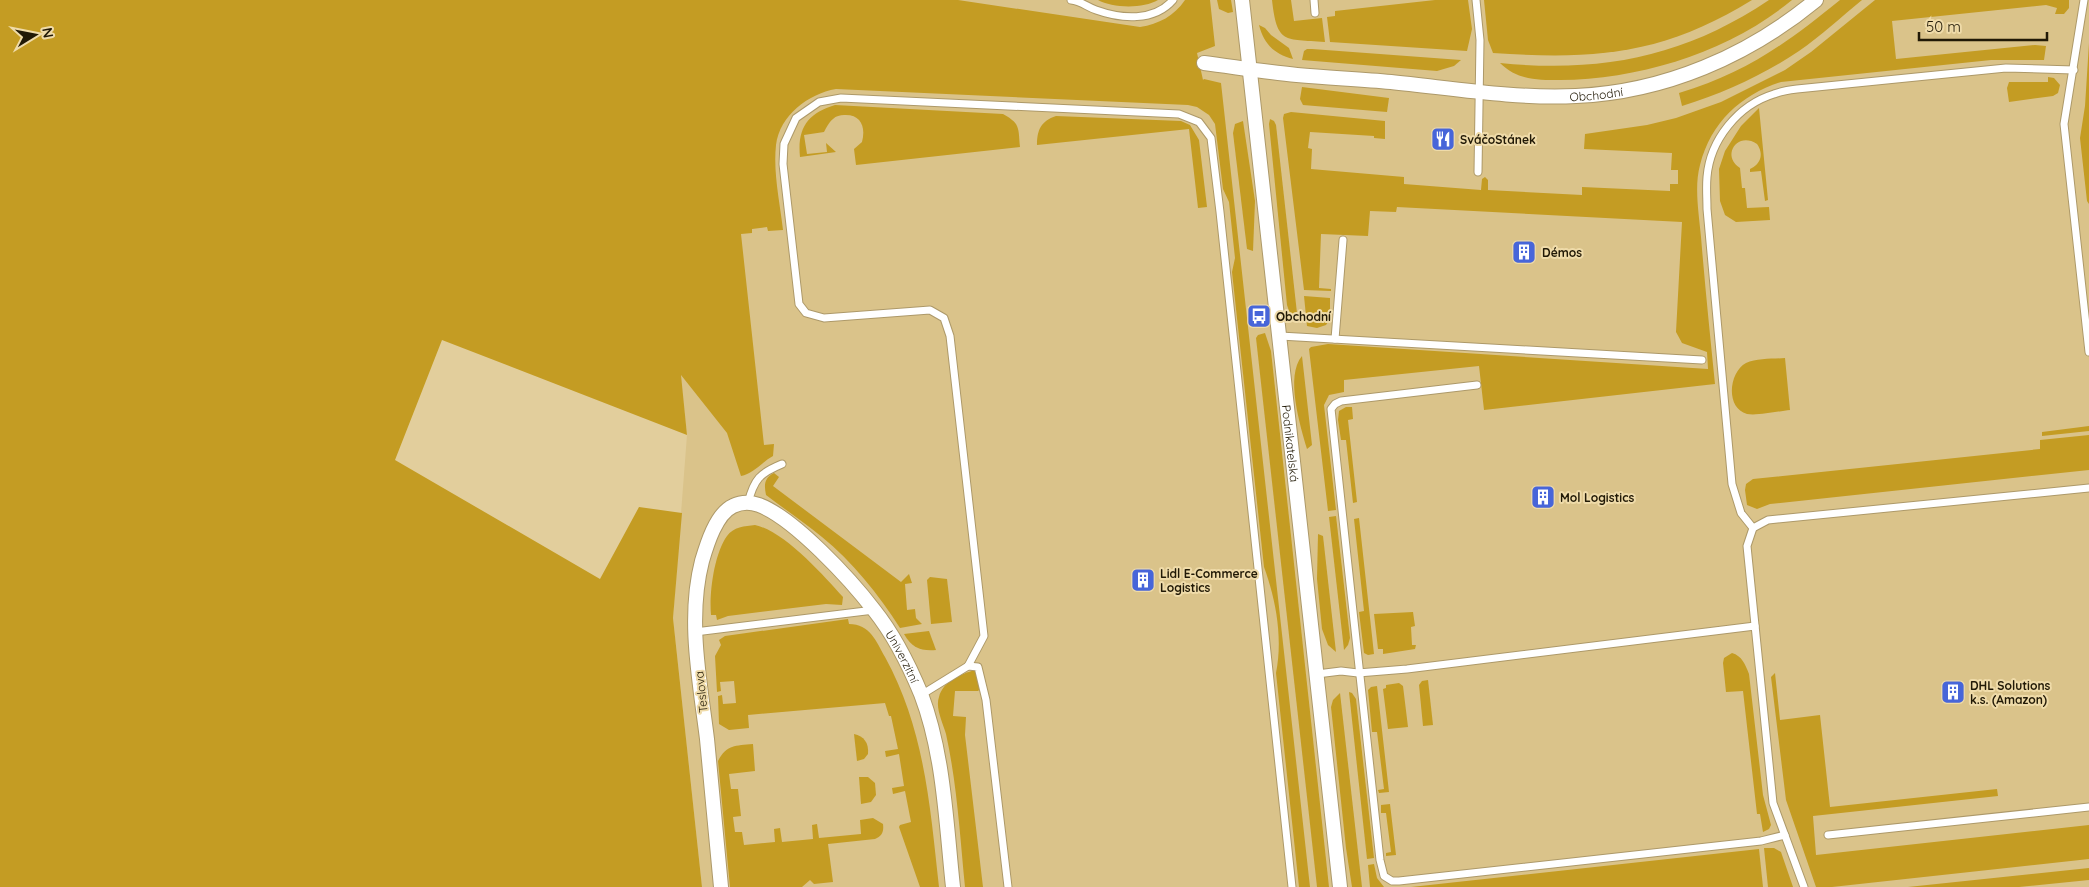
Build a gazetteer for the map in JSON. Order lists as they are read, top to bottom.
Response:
{
  "streets": {
    "street": [
      "Obchodní",
      "Podnikatelská",
      "Univerzitní",
      "Teslova"
    ]
  },
  "crossings": [
    ["Obchodní", "Podnikatelská"],
    ["Univerzitní", "Teslova"]
  ],
  "places": {
    "restaurant": ["SváčoStánek"],
    "building": [
      "Démos",
      "Mol Logistics",
      "Lidl E-Commerce Logistics",
      "DHL Solutions k.s. (Amazon)"
    ],
    "bus stop": ["Obchodní"]
  },
  "scale_bar": "50 m",
  "north": "right"
}
